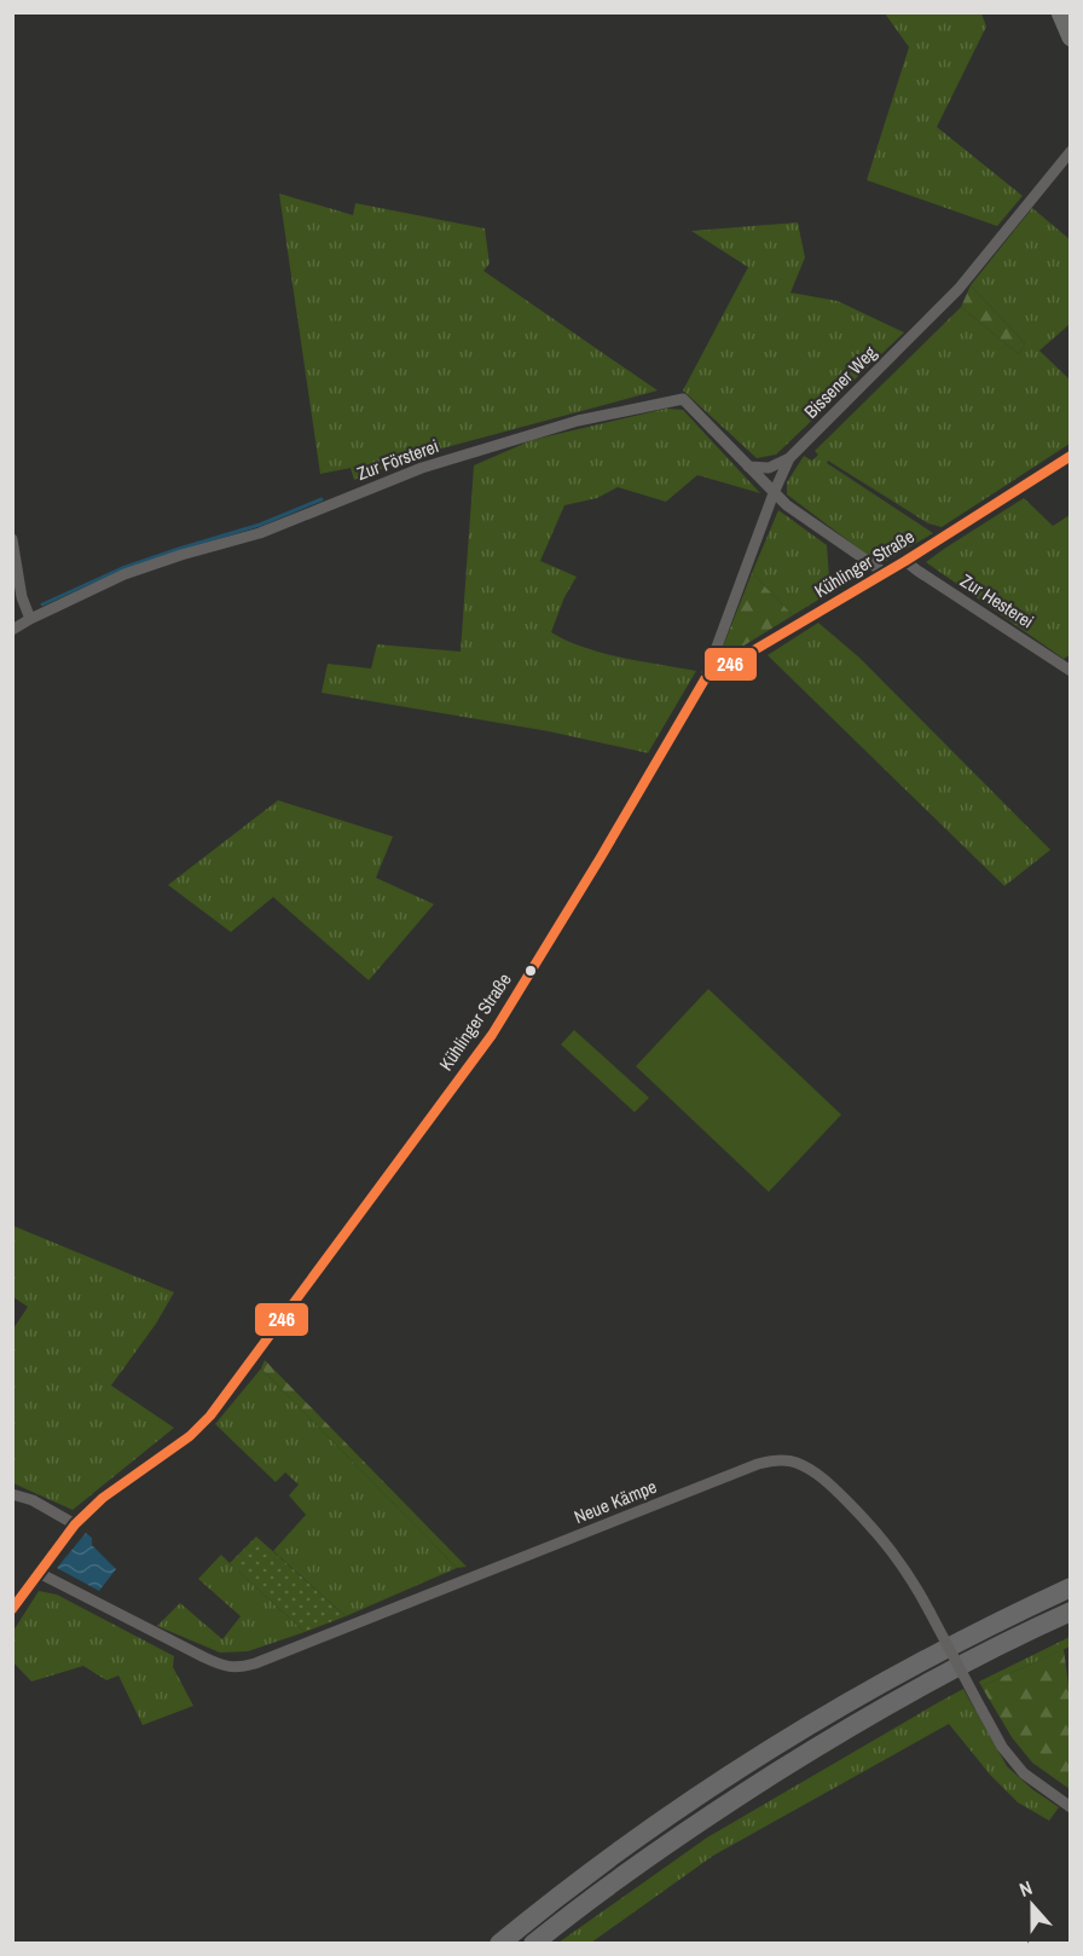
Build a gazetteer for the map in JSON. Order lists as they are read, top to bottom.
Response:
{
  "streets": {
    "street": [
      "Bissener Weg",
      "Zur Försterei",
      "Kühlinger Straße",
      "Zur Hesterei",
      "Neue Kämpe"
    ]
  },
  "crossings": [
    ["Bissener Weg", "Zur Försterei"],
    ["Bissener Weg", "Kühlinger Straße"],
    ["Kühlinger Straße", "Zur Hesterei"],
    ["Kühlinger Straße", "Neue Kämpe"]
  ],
  "lines": ["transit line 246"],
  "north": "top"
}
